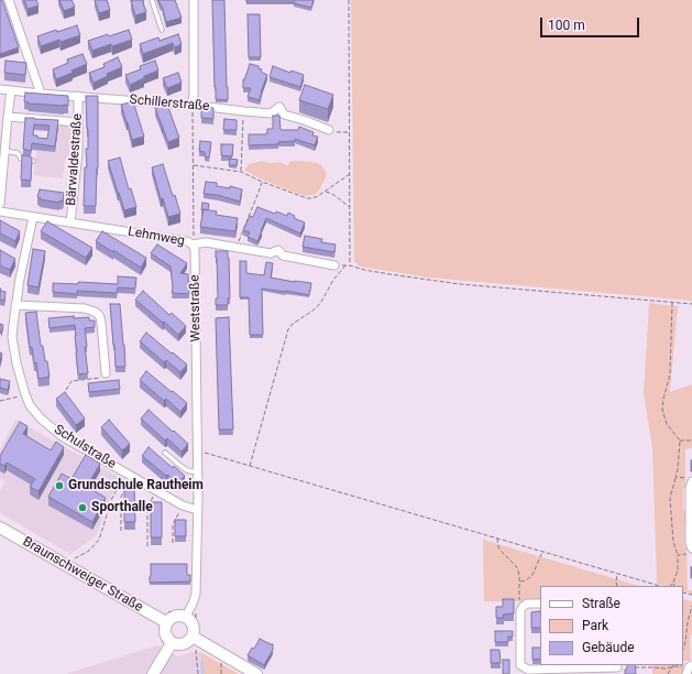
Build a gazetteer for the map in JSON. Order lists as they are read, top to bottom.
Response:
{
  "streets": {
    "street": [
      "Schillerstraße",
      "Bärwaldestraße",
      "Lehmweg",
      "Weststraße",
      "Schulstraße",
      "Braunschweiger Straße"
    ]
  },
  "crossings": [
    ["Schillerstraße", "Bärwaldestraße"],
    ["Bärwaldestraße", "Lehmweg"],
    ["Lehmweg", "Weststraße"],
    ["Lehmweg", "Schulstraße"],
    ["Weststraße", "Schulstraße"]
  ],
  "places": ["Grundschule Rautheim", "Sporthalle"],
  "legend": ["Straße", "Park", "Gebäude"],
  "scale_bar": "100 m"
}
